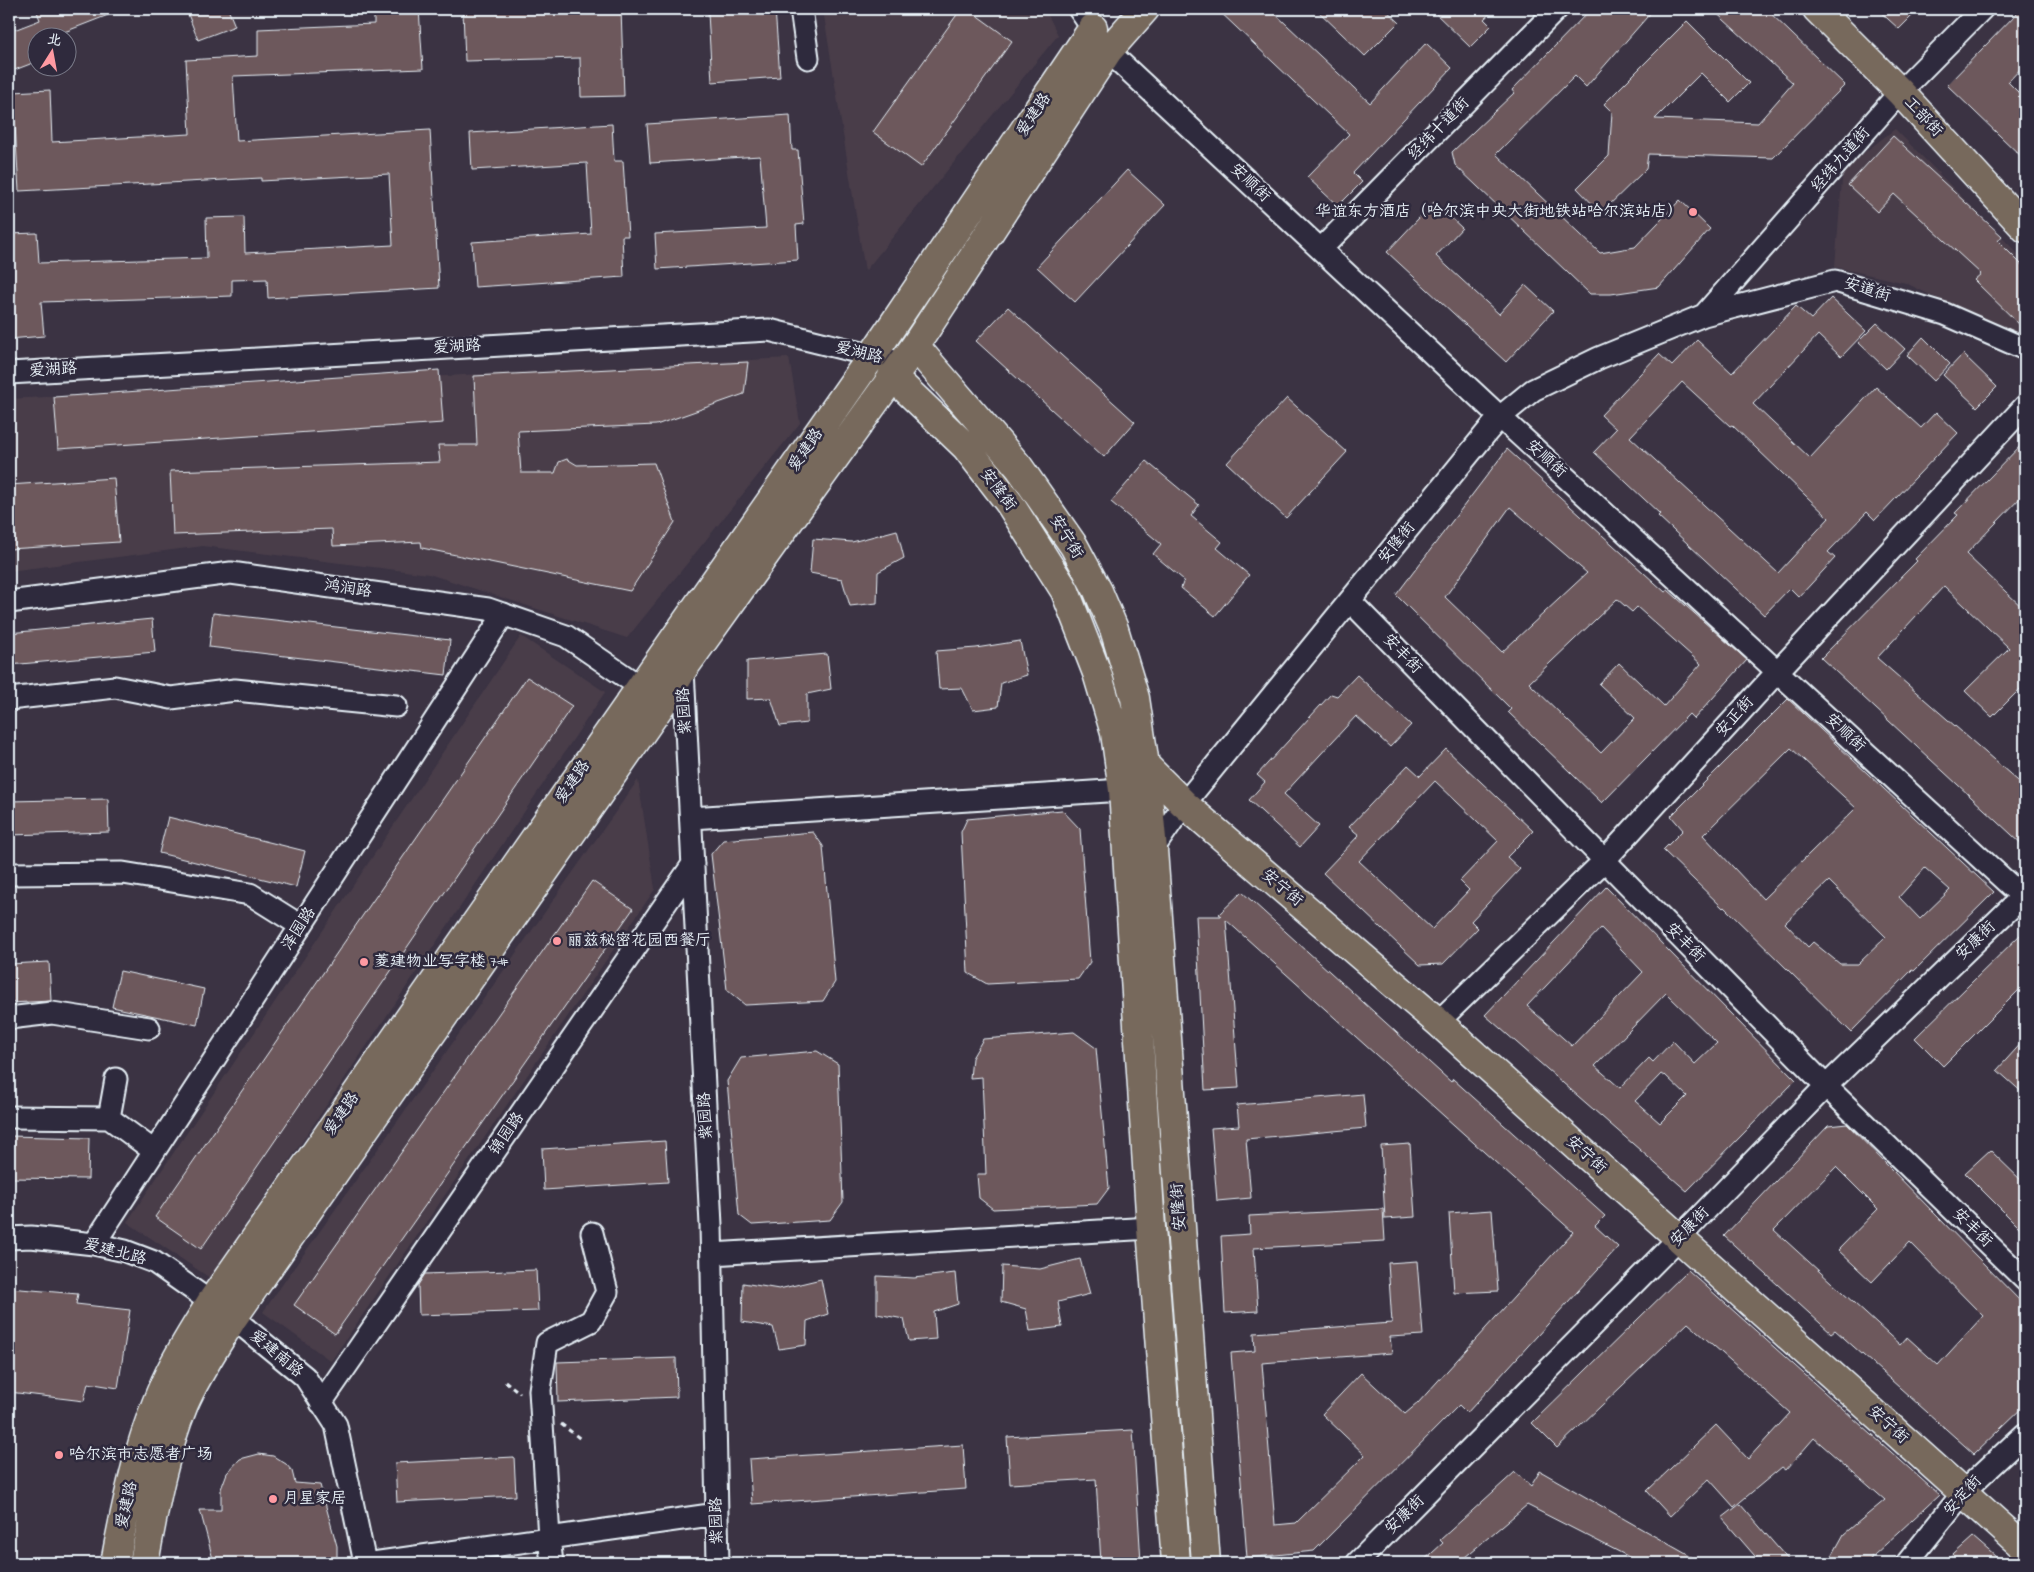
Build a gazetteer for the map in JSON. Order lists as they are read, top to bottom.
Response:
{
  "streets": {
    "main road": [
      "爱建路",
      "工部街",
      "安隆街",
      "安宁街"
    ],
    "street": [
      "经纬十道街",
      "经纬九道街",
      "安顺街",
      "安道街",
      "爱湖路",
      "鸿润路",
      "安丰街",
      "紫园路",
      "安正街",
      "泽园路",
      "安康街",
      "锦园路",
      "爱建北路",
      "爱建南路",
      "安定街"
    ]
  },
  "crossings": [
    ["爱建路", "安顺街"],
    ["爱建路", "爱湖路"],
    ["爱建路", "安隆街"],
    ["爱建路", "安宁街"],
    ["爱建路", "鸿润路"],
    ["爱建路", "紫园路"],
    ["爱建路", "爱建北路"],
    ["爱建路", "爱建南路"],
    ["工部街", "经纬九道街"],
    ["经纬十道街", "安顺街"],
    ["经纬九道街", "安道街"],
    ["经纬九道街", "安隆街"],
    ["安顺街", "安隆街"],
    ["安顺街", "安正街"],
    ["安顺街", "安康街"],
    ["安道街", "安隆街"],
    ["爱湖路", "安隆街"],
    ["爱湖路", "安宁街"],
    ["安隆街", "安宁街"],
    ["安隆街", "安丰街"],
    ["安宁街", "安正街"],
    ["安宁街", "安康街"],
    ["安宁街", "安定街"],
    ["鸿润路", "泽园路"],
    ["安丰街", "安正街"],
    ["安丰街", "安康街"],
    ["紫园路", "锦园路"],
    ["泽园路", "爱建北路"],
    ["锦园路", "爱建南路"],
    ["爱建北路", "爱建南路"]
  ],
  "places": [
    "华谊东方酒店（哈尔滨中央大街地铁站哈尔滨站店）",
    "丽兹秘密花园西餐厅",
    "菱建物业写字楼 7#",
    "哈尔滨市志愿者广场",
    "月星家居"
  ],
  "north": "top"
}
